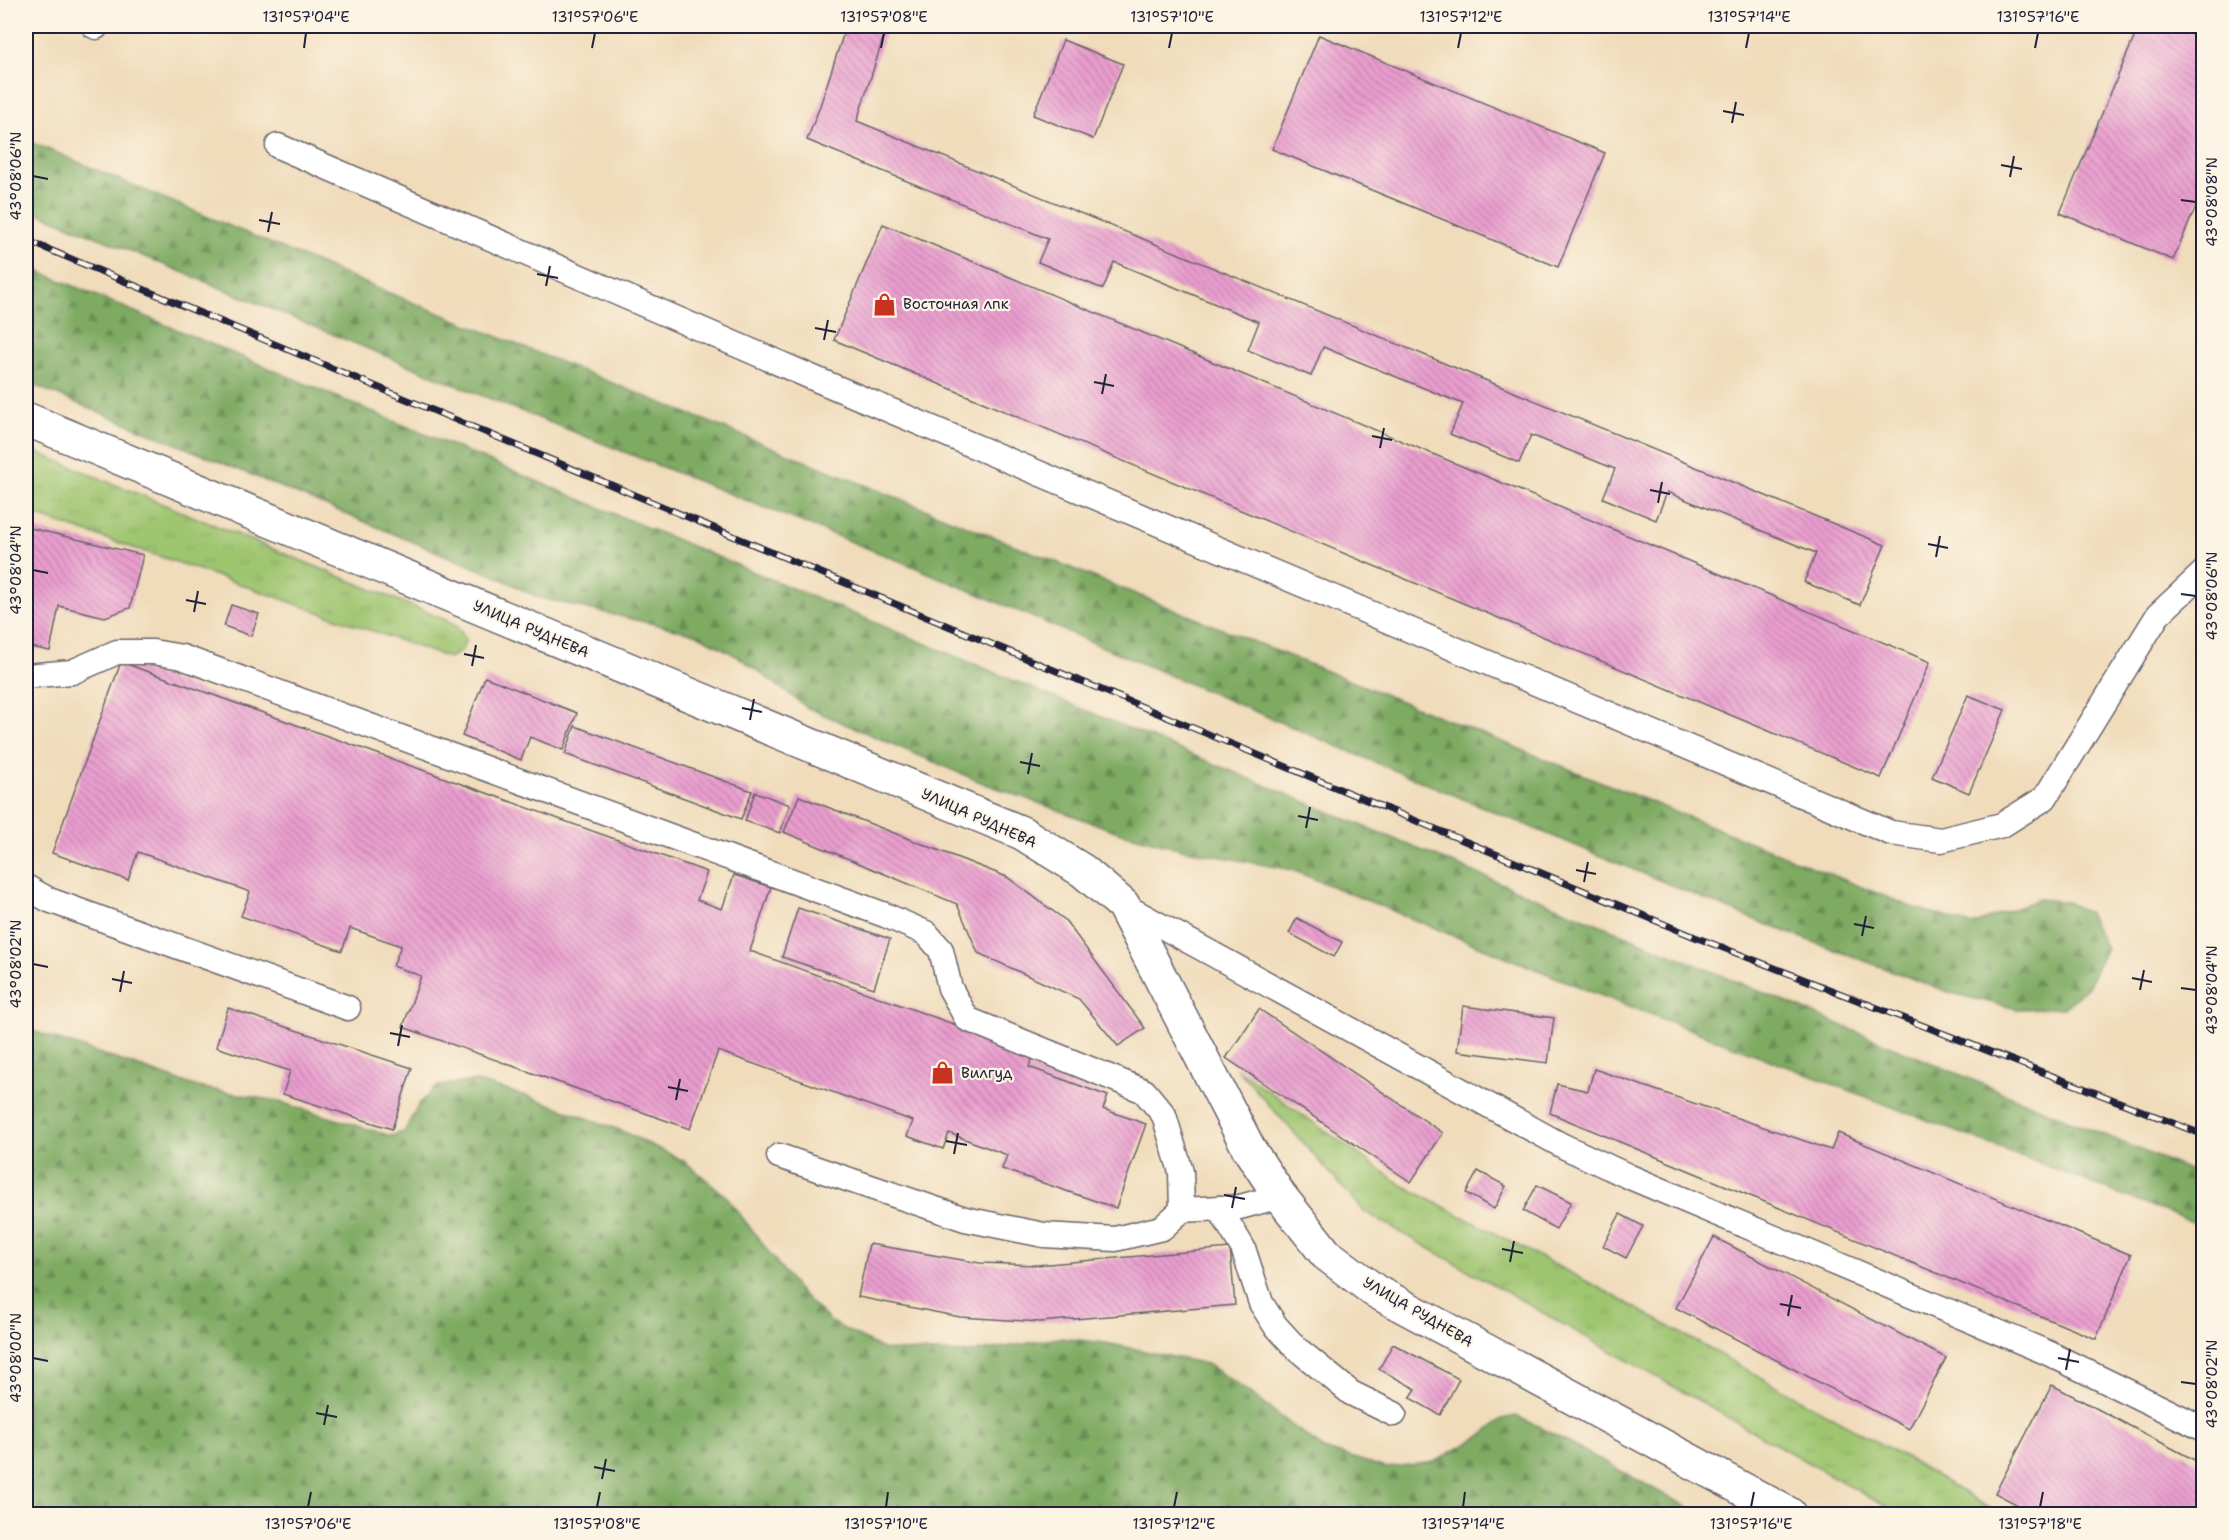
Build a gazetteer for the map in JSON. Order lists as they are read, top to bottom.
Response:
{
  "streets": {
    "street": ["УЛИЦА РУДНЕВА"]
  },
  "places": {
    "shop": ["Восточная лпк", "Вилгуд"]
  },
  "coordinates": [
    "131°57'04\"E",
    "131°57'06\"E",
    "131°57'08\"E",
    "131°57'10\"E",
    "131°57'12\"E",
    "131°57'14\"E",
    "131°57'16\"E",
    "43°08'06\"N",
    "43°08'08\"N",
    "43°08'04\"N",
    "43°08'02\"N",
    "43°08'00\"N",
    "131°57'18\"E"
  ]
}
